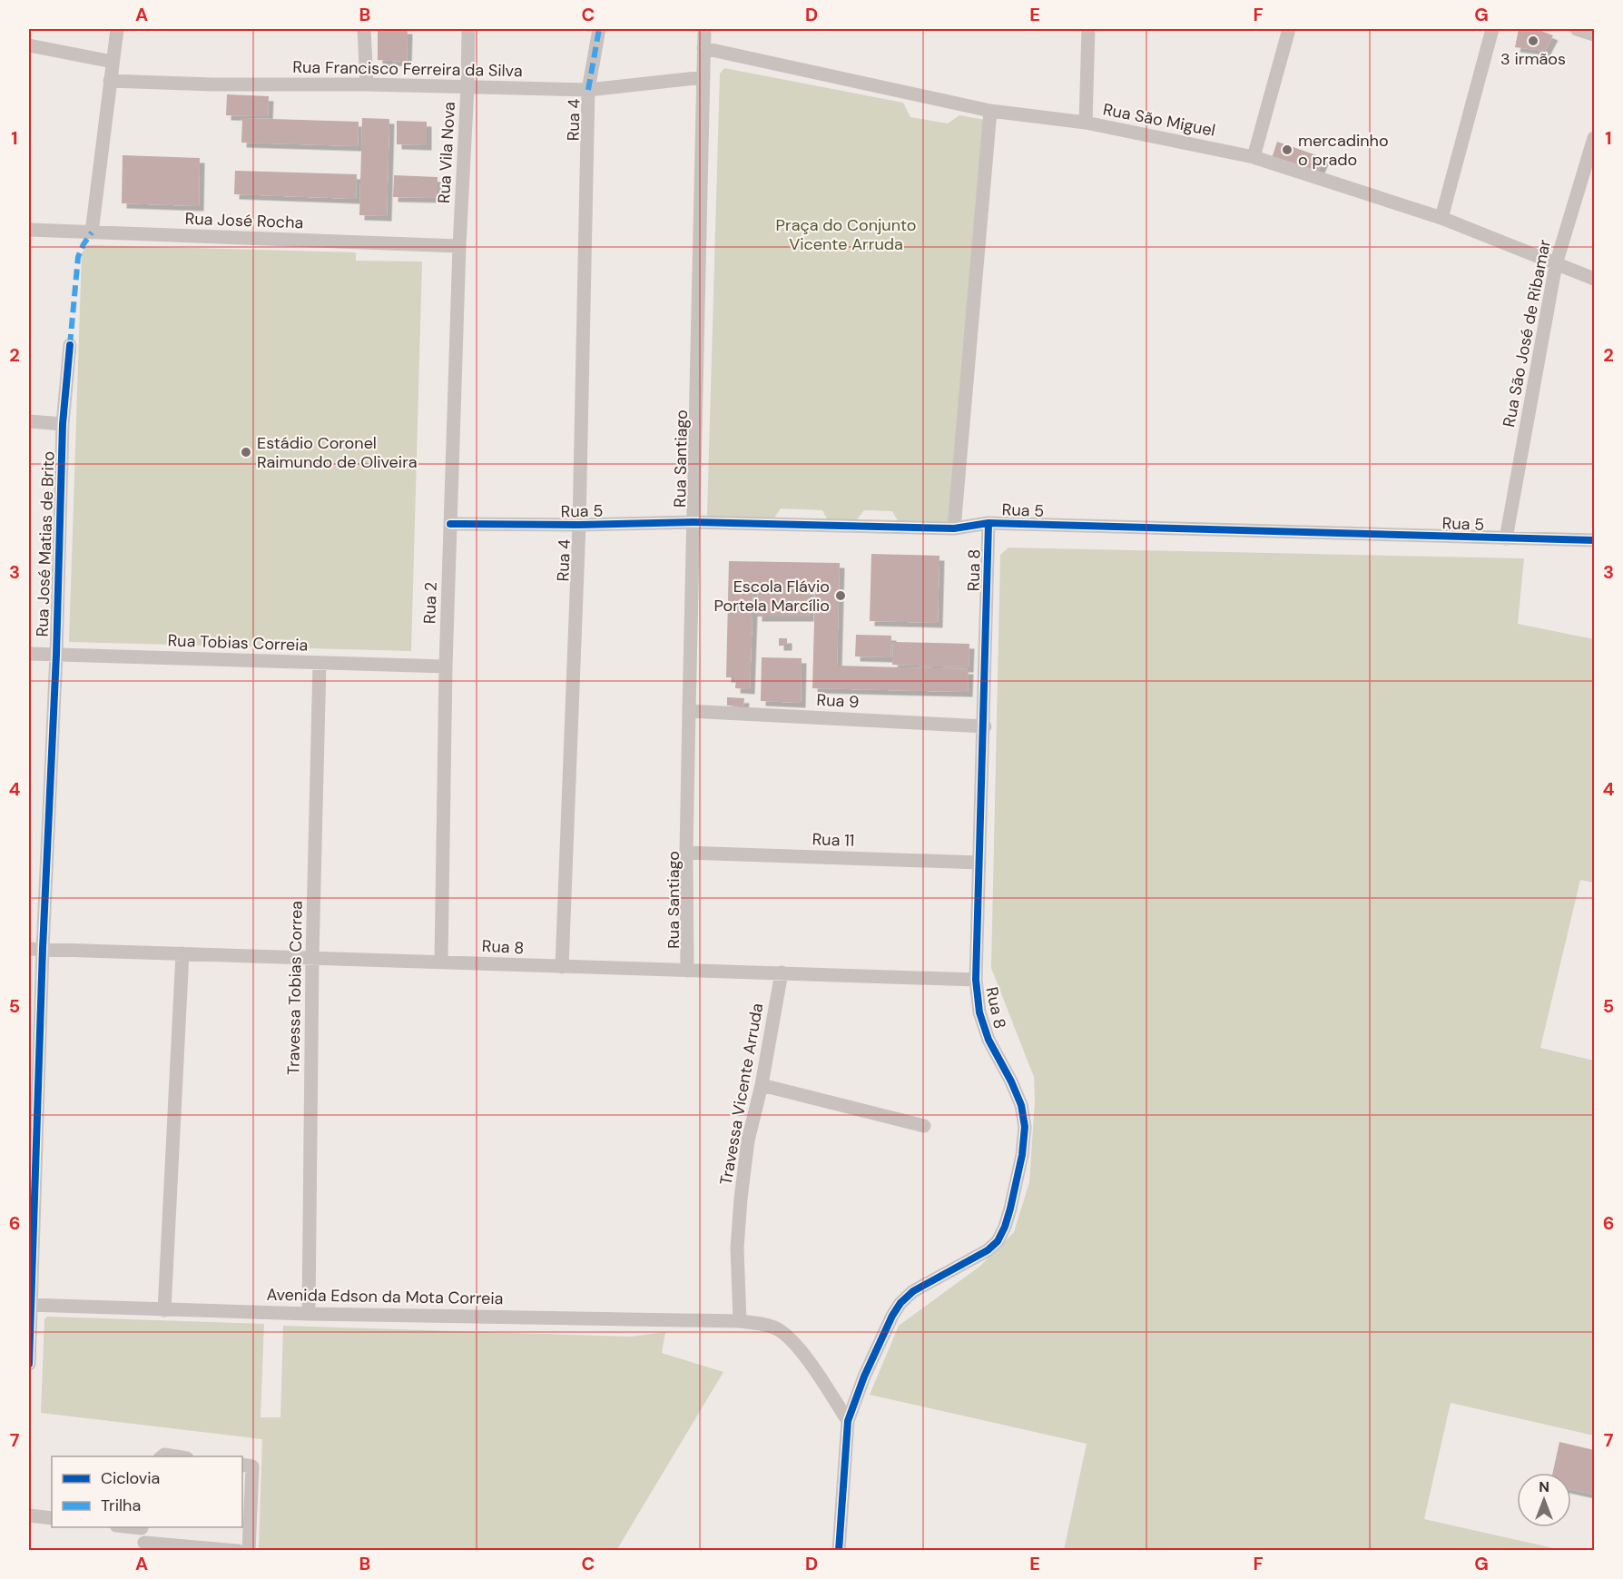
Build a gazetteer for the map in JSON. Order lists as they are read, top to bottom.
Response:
{
  "streets": {
    "street": [
      "Rua Francisco Ferreira da Silva",
      "Rua 4",
      "Rua São Miguel",
      "Rua Vila Nova",
      "Rua José Rocha",
      "Rua São José de Ribamar",
      "Rua Santiago",
      "Rua 5",
      "Rua José Matias de Brito",
      "Rua 8",
      "Rua 2",
      "Rua Tobias Correia",
      "Rua 9",
      "Rua 11",
      "Travessa Tobias Correa",
      "Travessa Vicente Arruda",
      "Avenida Edson da Mota Correia"
    ]
  },
  "crossings": [
    ["Rua Francisco Ferreira da Silva", "Rua 4"],
    ["Rua Francisco Ferreira da Silva", "Rua Vila Nova"],
    ["Rua Francisco Ferreira da Silva", "Rua Santiago"],
    ["Rua 4", "Rua 5"],
    ["Rua 4", "Rua 8"],
    ["Rua São Miguel", "Rua São José de Ribamar"],
    ["Rua São Miguel", "Rua Santiago"],
    ["Rua São Miguel", "Rua 8"],
    ["Rua Vila Nova", "Rua José Rocha"],
    ["Rua Vila Nova", "Rua 2"],
    ["Rua José Rocha", "Rua 2"],
    ["Rua São José de Ribamar", "Rua 5"],
    ["Rua Santiago", "Rua 5"],
    ["Rua Santiago", "Rua 8"],
    ["Rua Santiago", "Rua 9"],
    ["Rua Santiago", "Rua 11"],
    ["Rua 5", "Rua 8"],
    ["Rua 5", "Rua 2"],
    ["Rua José Matias de Brito", "Rua 8"],
    ["Rua José Matias de Brito", "Rua Tobias Correia"],
    ["Rua José Matias de Brito", "Avenida Edson da Mota Correia"],
    ["Rua 8", "Rua 2"],
    ["Rua 8", "Rua 9"],
    ["Rua 8", "Rua 11"],
    ["Rua 8", "Travessa Tobias Correa"],
    ["Rua 8", "Travessa Vicente Arruda"],
    ["Rua 8", "Avenida Edson da Mota Correia"],
    ["Rua 2", "Rua Tobias Correia"],
    ["Rua Tobias Correia", "Travessa Tobias Correa"],
    ["Travessa Tobias Correa", "Avenida Edson da Mota Correia"],
    ["Travessa Vicente Arruda", "Avenida Edson da Mota Correia"]
  ],
  "parks": ["Praça do Conjunto Vicente Arruda"],
  "places": [
    "3 irmãos",
    "mercadinho o prado",
    "Estádio Coronel Raimundo de Oliveira",
    "Escola Flávio Portela Marcílio"
  ],
  "legend": ["Ciclovia", "Trilha"],
  "north": "top",
  "grid": {
    "columns": [
      "A",
      "B",
      "C",
      "D",
      "E",
      "F",
      "G"
    ],
    "rows": [
      "1",
      "2",
      "3",
      "4",
      "5",
      "6",
      "7"
    ]
  }
}
